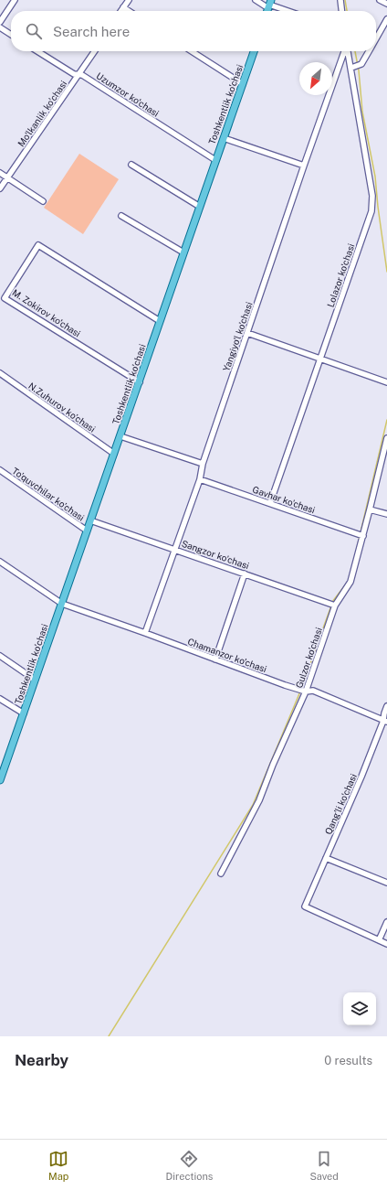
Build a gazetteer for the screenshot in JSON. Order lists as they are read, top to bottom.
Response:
{
  "streets": {
    "main road": ["Toshkentlik ko'chasi"],
    "street": [
      "Uzumzor ko'chasi",
      "Mo'lkanlik ko'chasi",
      "Lolazor ko'chasi",
      "M. Zokirov ko'chasi",
      "Yangiyo'l ko'chasi",
      "N.Zuhurov ko'chasi",
      "To'quvchilar ko'chasi",
      "Gavhar ko'chasi",
      "Sangzor ko'chasi",
      "Chamanzor ko'chasi",
      "Gulzor ko'chasi",
      "Qang'li ko'chasi"
    ]
  },
  "crossings": [
    ["Uzumzor ko'chasi", "Toshkentlik ko'chasi"],
    ["Uzumzor ko'chasi", "Mo'lkanlik ko'chasi"],
    ["Toshkentlik ko'chasi", "M. Zokirov ko'chasi"],
    ["Toshkentlik ko'chasi", "N.Zuhurov ko'chasi"],
    ["Toshkentlik ko'chasi", "To'quvchilar ko'chasi"],
    ["Toshkentlik ko'chasi", "Sangzor ko'chasi"],
    ["Toshkentlik ko'chasi", "Chamanzor ko'chasi"],
    ["Lolazor ko'chasi", "Gavhar ko'chasi"],
    ["Yangiyo'l ko'chasi", "Gavhar ko'chasi"],
    ["Yangiyo'l ko'chasi", "Sangzor ko'chasi"],
    ["Yangiyo'l ko'chasi", "Chamanzor ko'chasi"],
    ["Gavhar ko'chasi", "Gulzor ko'chasi"],
    ["Sangzor ko'chasi", "Gulzor ko'chasi"],
    ["Chamanzor ko'chasi", "Gulzor ko'chasi"],
    ["Chamanzor ko'chasi", "Qang'li ko'chasi"]
  ],
  "north": "bottom left",
  "page": {
    "search": "Search here",
    "heading": ["Nearby", "0 results"],
    "nav": ["Map", "Directions", "Saved"]
  }
}
